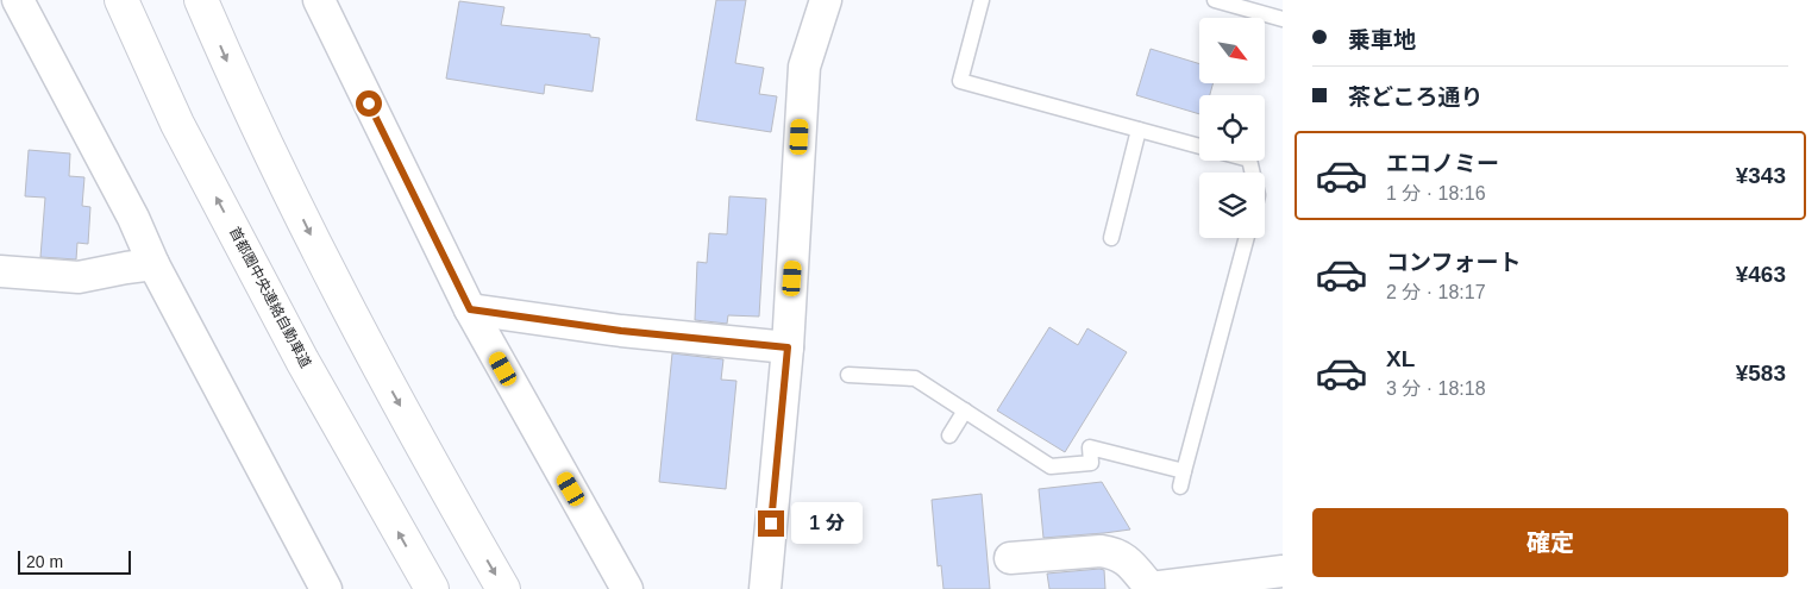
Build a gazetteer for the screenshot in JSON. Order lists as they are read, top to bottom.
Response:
{
  "streets": {
    "highway": ["首都圏中央連絡自動車道"]
  },
  "scale_bar": "20 m",
  "north": "bottom right",
  "page": {
    "banner": ["乗車地", "茶どころ通り"],
    "list": [
      {
        "name": "エコノミー",
        "note": "1 分 · 18:16",
        "value": "¥343"
      },
      {
        "name": "コンフォート",
        "note": "2 分 · 18:17",
        "value": "¥463"
      },
      {
        "name": "XL",
        "note": "3 分 · 18:18",
        "value": "¥583"
      }
    ],
    "buttons": "確定",
    "bubble": "1 分",
    "scale": "20 m"
  }
}
